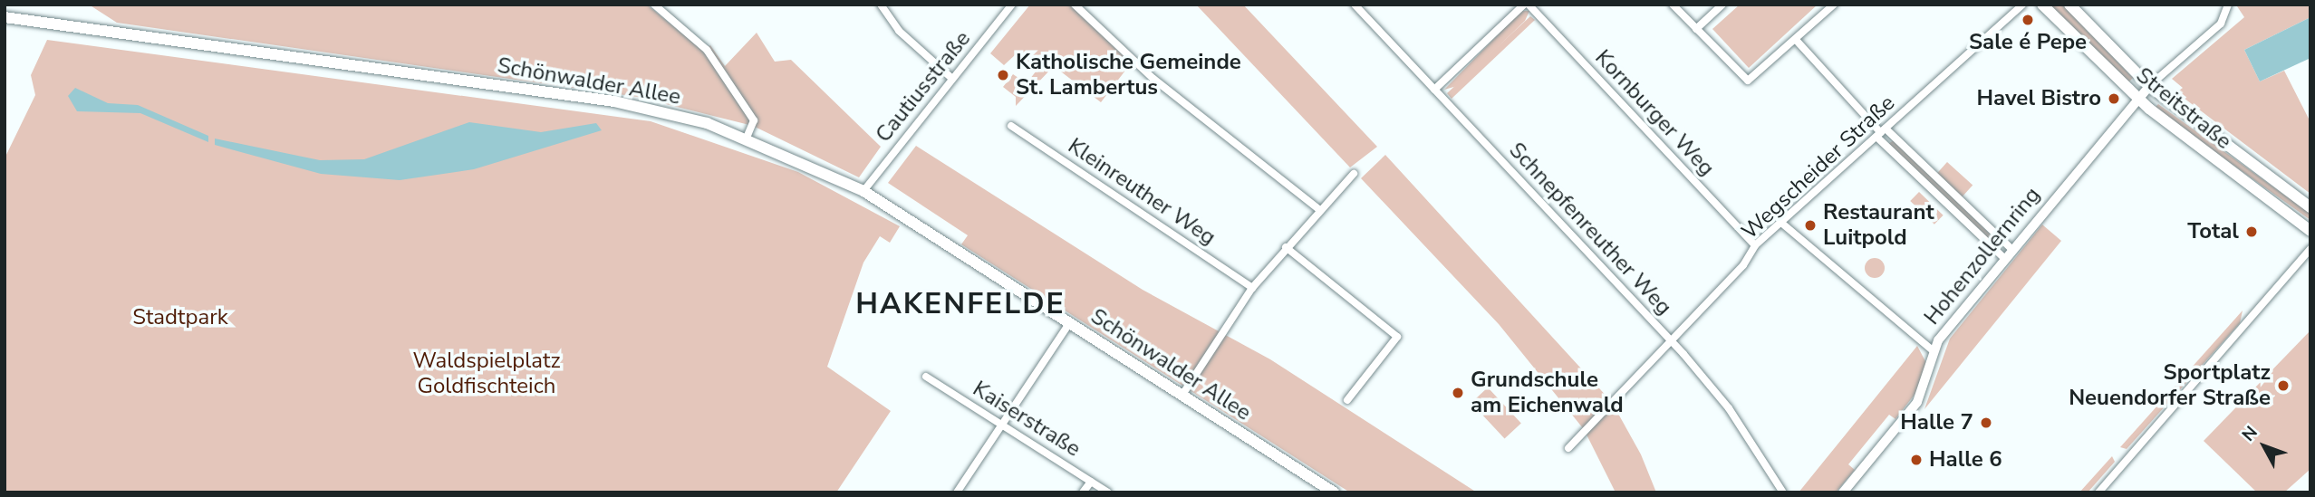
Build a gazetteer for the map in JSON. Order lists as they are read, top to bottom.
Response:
{
  "streets": {
    "main road": ["Schönwalder Allee", "Streitstraße"],
    "street": [
      "Cautiusstraße",
      "Kornburger Weg",
      "Wegscheider Straße",
      "Kleinreuther Weg",
      "Schnepfenreuther Weg",
      "Hohenzollernring",
      "Kaiserstraße"
    ]
  },
  "crossings": [
    ["Schönwalder Allee", "Cautiusstraße"],
    ["Streitstraße", "Hohenzollernring"],
    ["Kornburger Weg", "Wegscheider Straße"],
    ["Wegscheider Straße", "Schnepfenreuther Weg"]
  ],
  "districts": ["HAKENFELDE"],
  "parks": ["Stadtpark", "Waldspielplatz Goldfischteich"],
  "places": [
    "Sale é Pepe",
    "Katholische Gemeinde St. Lambertus",
    "Havel Bistro",
    "Restaurant Luitpold",
    "Total",
    "Sportplatz Neuendorfer Straße",
    "Grundschule am Eichenwald",
    "Halle 7",
    "Halle 6"
  ],
  "north": "top left"
}
